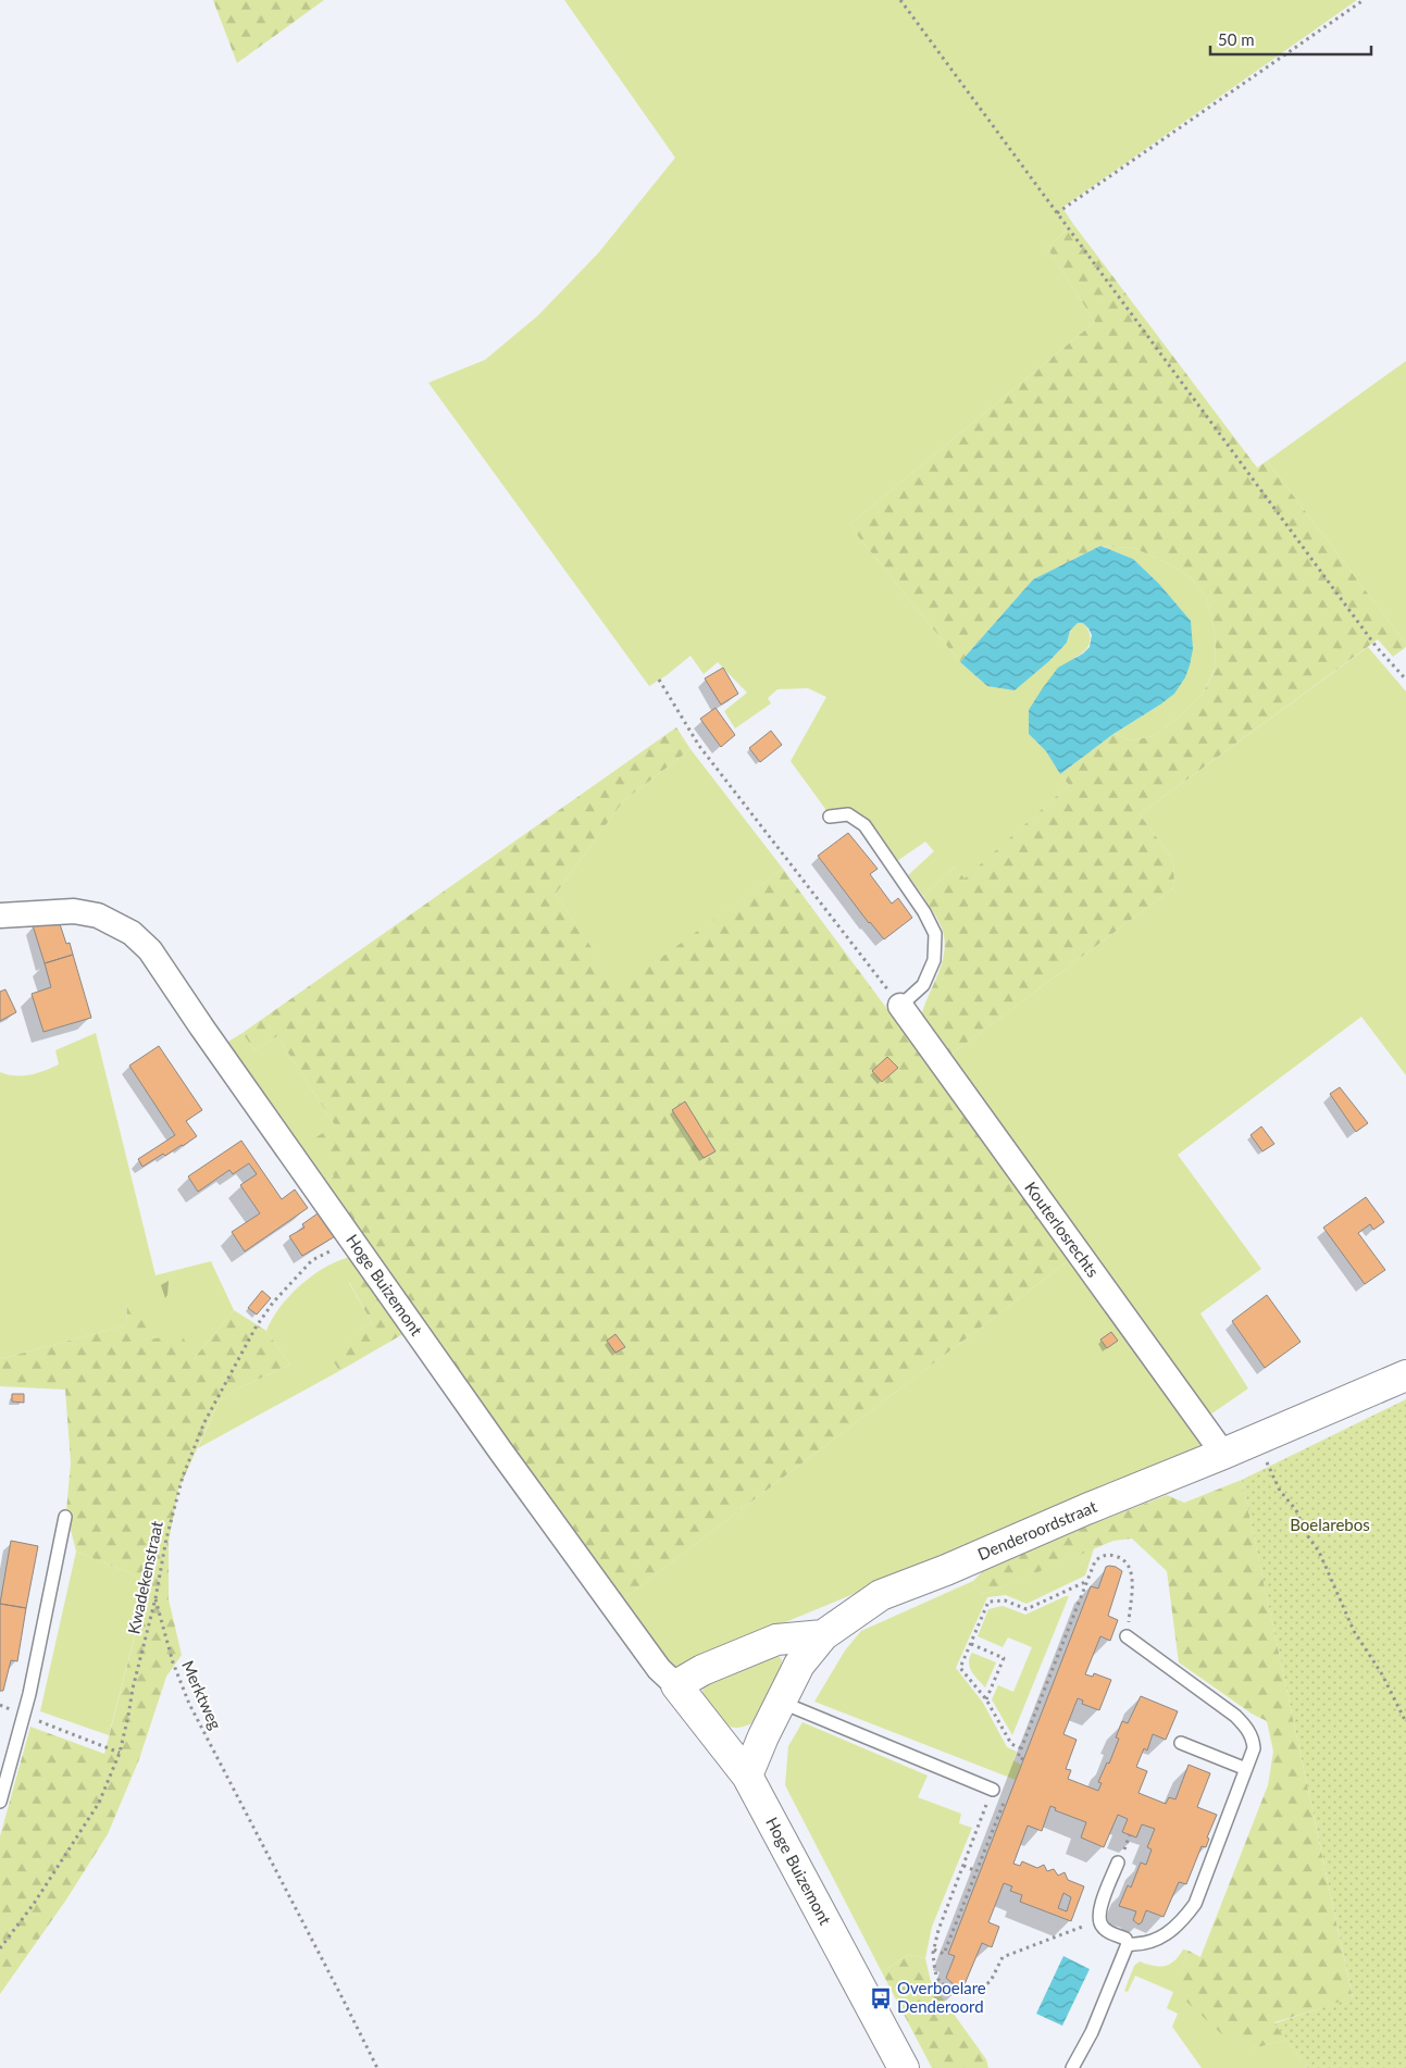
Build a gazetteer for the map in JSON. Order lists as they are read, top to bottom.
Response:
{
  "streets": {
    "street": ["Kouterlosrechts", "Hoge Buizemont", "Denderoordstraat"],
    "path": ["Kwadekenstraat", "Merktweg"]
  },
  "crossings": [
    ["Kouterlosrechts", "Denderoordstraat"],
    ["Hoge Buizemont", "Denderoordstraat"],
    ["Hoge Buizemont", "Kwadekenstraat"],
    ["Kwadekenstraat", "Merktweg"]
  ],
  "parks": ["Boelarebos"],
  "places": {
    "bus stop": ["Overboelare Denderoord"]
  },
  "scale_bar": "50 m"
}
